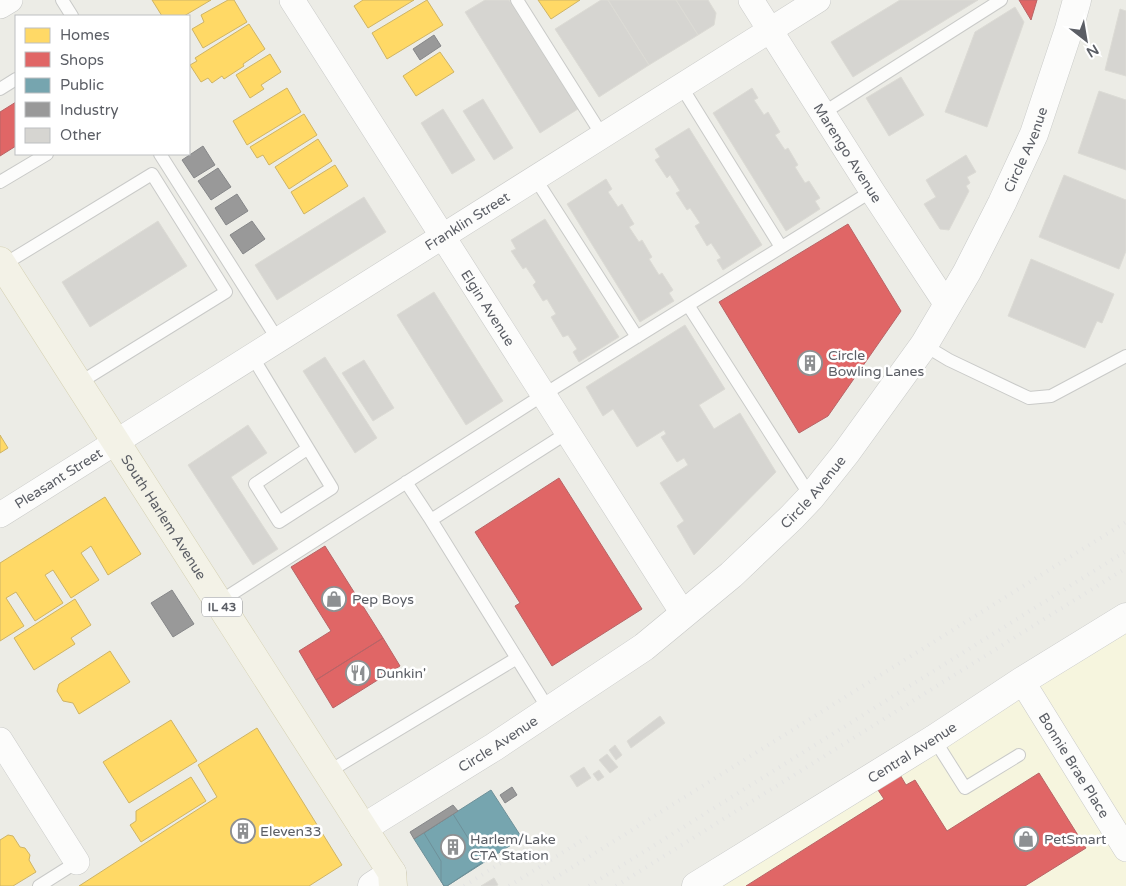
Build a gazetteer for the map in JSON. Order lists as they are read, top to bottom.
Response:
{
  "streets": {
    "main road": ["South Harlem Avenue", "IL 43"],
    "street": [
      "Circle Avenue",
      "Marengo Avenue",
      "Franklin Street",
      "Elgin Avenue",
      "Pleasant Street",
      "Central Avenue",
      "Bonnie Brae Place"
    ]
  },
  "crossings": [
    ["Circle Avenue", "Marengo Avenue"],
    ["Circle Avenue", "Elgin Avenue"],
    ["Circle Avenue", "South Harlem Avenue"],
    ["Marengo Avenue", "Franklin Street"],
    ["Franklin Street", "Elgin Avenue"],
    ["Franklin Street", "Pleasant Street"],
    ["Franklin Street", "South Harlem Avenue"],
    ["Pleasant Street", "South Harlem Avenue"],
    ["Central Avenue", "Bonnie Brae Place"]
  ],
  "places": {
    "building": ["Circle Bowling Lanes", "Eleven33", "Harlem/Lake CTA Station"],
    "shop": ["Pep Boys", "PetSmart"],
    "restaurant": ["Dunkin'"]
  },
  "legend": [
    "Homes",
    "Shops",
    "Public",
    "Industry",
    "Other"
  ],
  "north": "bottom right"
}
